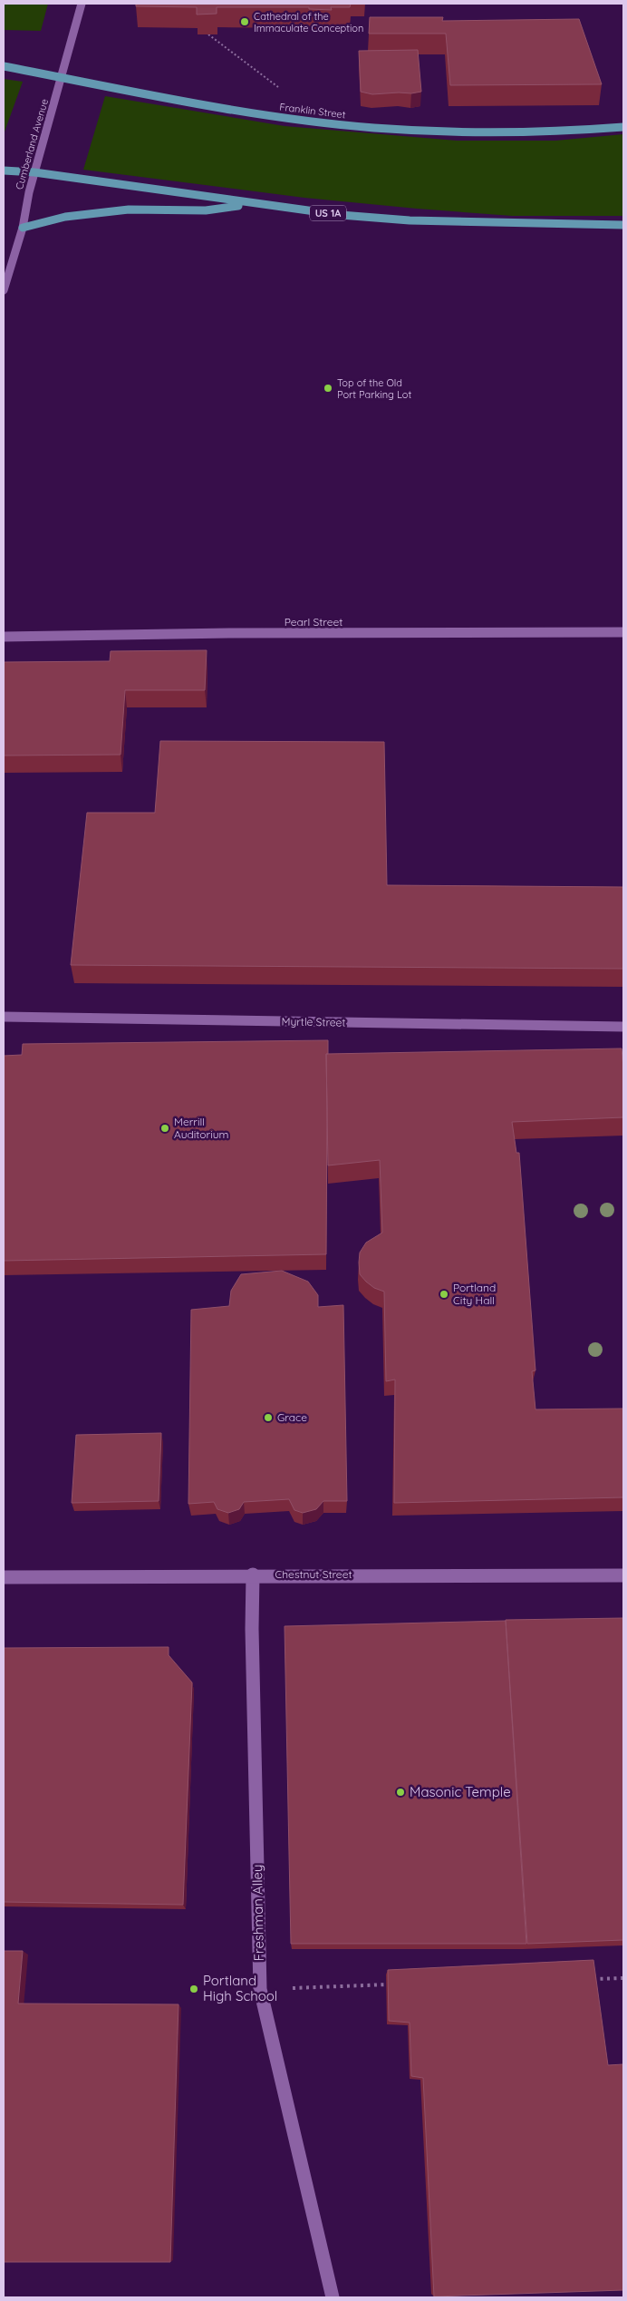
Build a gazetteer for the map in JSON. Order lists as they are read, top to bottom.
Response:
{
  "streets": {
    "main road": ["Franklin Street", "US 1A"],
    "street": [
      "Cumberland Avenue",
      "Pearl Street",
      "Myrtle Street",
      "Chestnut Street",
      "Freshman Alley"
    ]
  },
  "crossings": [
    ["Franklin Street", "Cumberland Avenue"],
    ["Cumberland Avenue", "US 1A"],
    ["Chestnut Street", "Freshman Alley"]
  ],
  "places": [
    "Cathedral of the Immaculate Conception",
    "Top of the Old Port Parking Lot",
    "Merrill Auditorium",
    "Portland City Hall",
    "Grace",
    "Masonic Temple",
    "Portland High School"
  ]
}
